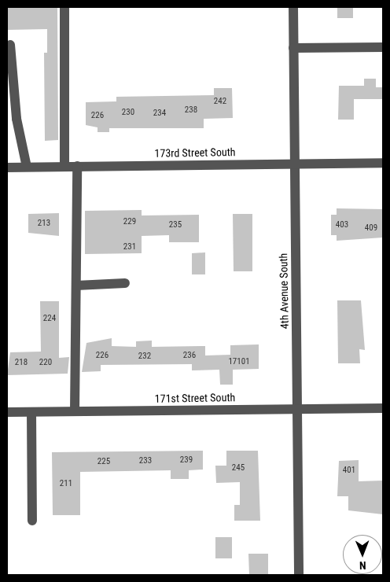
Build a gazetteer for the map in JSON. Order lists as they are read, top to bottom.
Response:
{
  "streets": {
    "street": ["173rd Street South", "4th Avenue South", "171st Street South"]
  },
  "crossings": [
    ["173rd Street South", "4th Avenue South"],
    ["4th Avenue South", "171st Street South"]
  ],
  "house_numbers": [
    "242",
    "238",
    "230",
    "234",
    "226",
    "229",
    "213",
    "235",
    "403",
    "409",
    "231",
    "224",
    "226",
    "236",
    "232",
    "17101",
    "218",
    "220",
    "239",
    "233",
    "225",
    "245",
    "401",
    "211"
  ],
  "north": "bottom"
}
